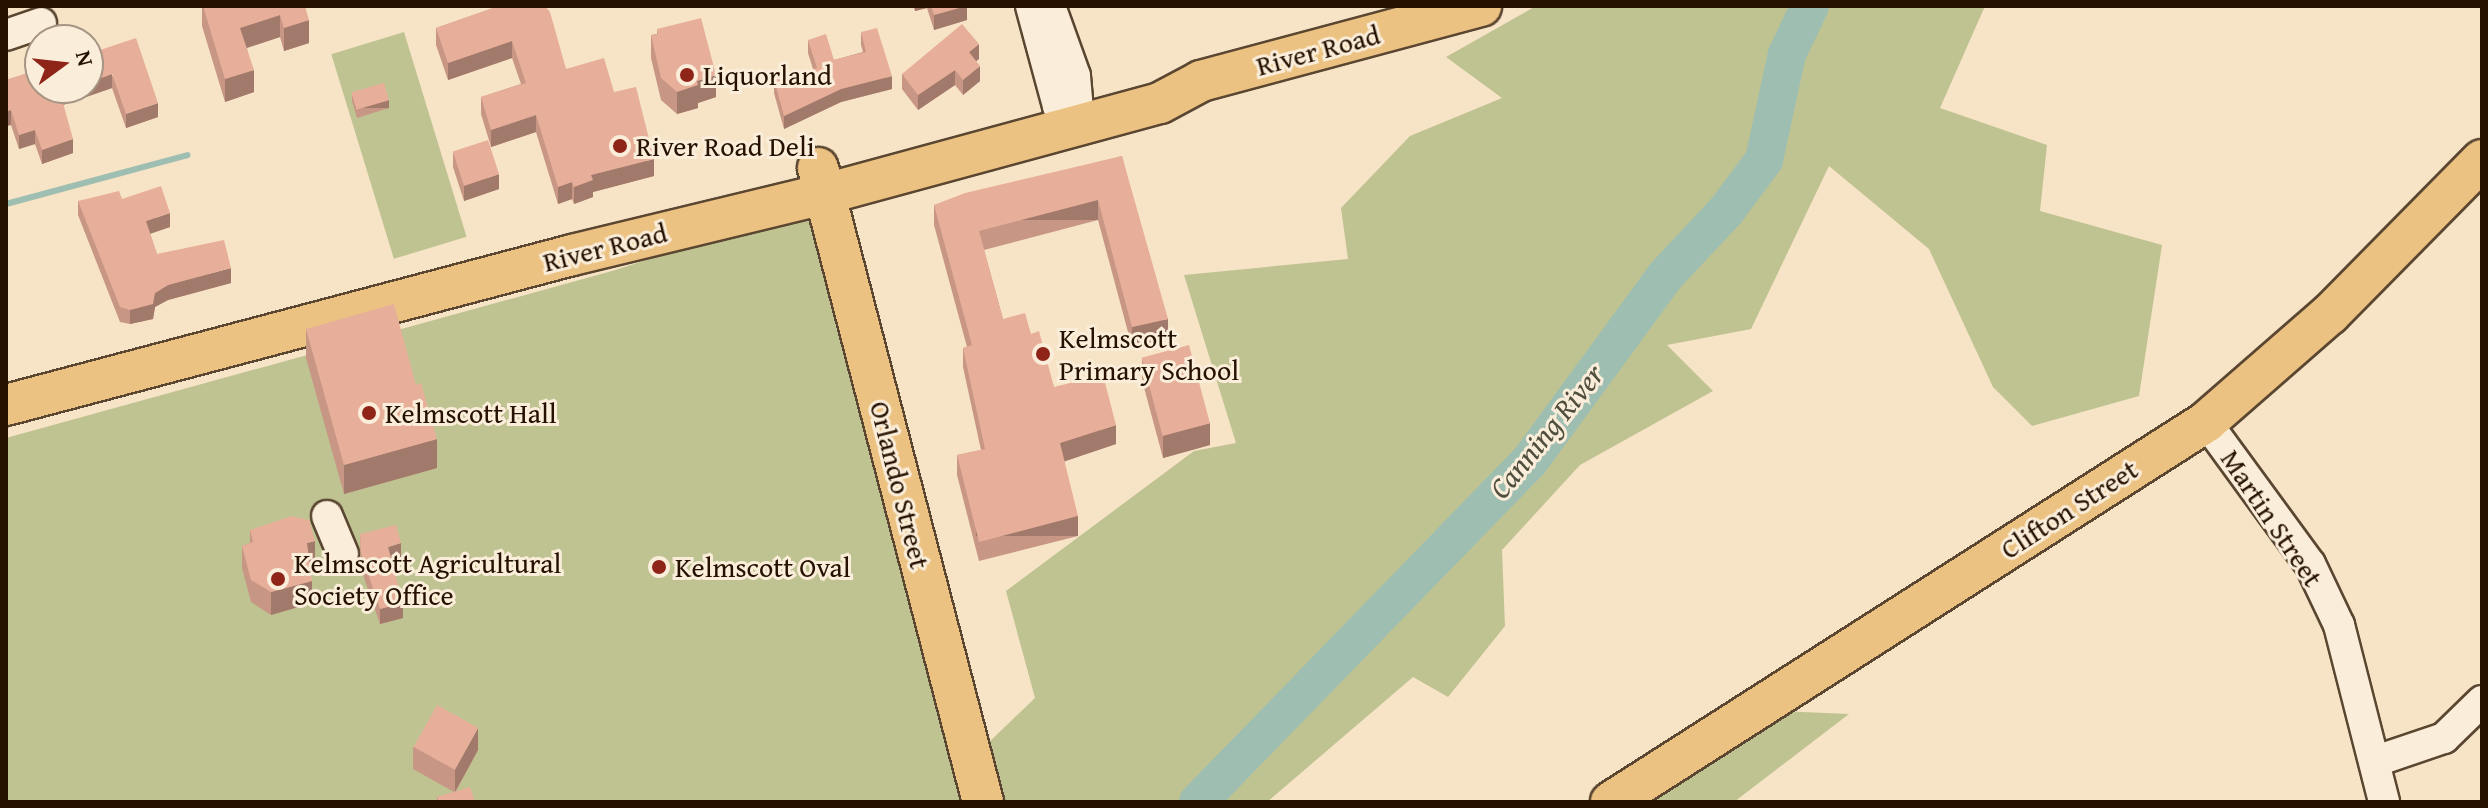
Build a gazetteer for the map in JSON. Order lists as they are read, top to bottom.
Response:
{
  "streets": {
    "main road": ["River Road", "Orlando Street", "Clifton Street"],
    "street": ["Martin Street"]
  },
  "crossings": [
    ["River Road", "Orlando Street"],
    ["Clifton Street", "Martin Street"]
  ],
  "water": ["Canning River"],
  "places": [
    "Liquorland",
    "River Road Deli",
    "Kelmscott Primary School",
    "Kelmscott Hall",
    "Kelmscott Oval",
    "Kelmscott Agricultural Society Office"
  ],
  "north": "right"
}
